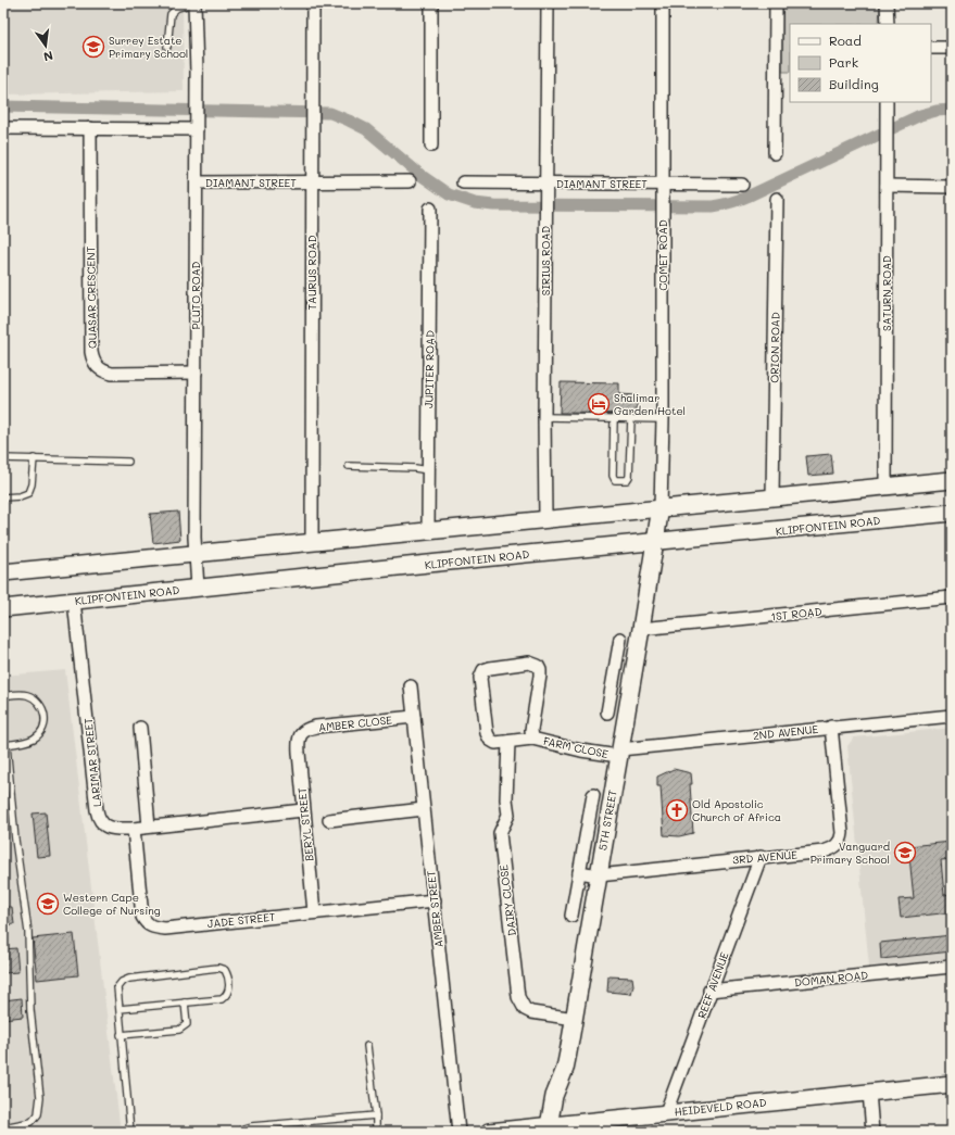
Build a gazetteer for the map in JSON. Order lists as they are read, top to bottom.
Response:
{
  "streets": {
    "main road": ["KLIPFONTEIN ROAD", "5TH STREET", "HEIDEVELD ROAD"],
    "street": [
      "DIAMANT STREET",
      "COMET ROAD",
      "SIRIUS ROAD",
      "TAURUS ROAD",
      "SATURN ROAD",
      "PLUTO ROAD",
      "QUASAR CRESCENT",
      "ORION ROAD",
      "JUPITER ROAD",
      "1ST ROAD",
      "AMBER CLOSE",
      "2ND AVENUE",
      "FARM CLOSE",
      "LARIMAR STREET",
      "BERYL STREET",
      "3RD AVENUE",
      "DAIRY CLOSE",
      "AMBER STREET",
      "JADE STREET",
      "DOMAN ROAD",
      "REEF AVENUE"
    ]
  },
  "crossings": [
    ["DIAMANT STREET", "COMET ROAD"],
    ["DIAMANT STREET", "SIRIUS ROAD"],
    ["DIAMANT STREET", "TAURUS ROAD"],
    ["DIAMANT STREET", "PLUTO ROAD"],
    ["COMET ROAD", "5TH STREET"],
    ["PLUTO ROAD", "QUASAR CRESCENT"],
    ["PLUTO ROAD", "KLIPFONTEIN ROAD"],
    ["KLIPFONTEIN ROAD", "LARIMAR STREET"],
    ["KLIPFONTEIN ROAD", "5TH STREET"],
    ["1ST ROAD", "5TH STREET"],
    ["AMBER CLOSE", "BERYL STREET"],
    ["AMBER CLOSE", "AMBER STREET"],
    ["2ND AVENUE", "FARM CLOSE"],
    ["2ND AVENUE", "5TH STREET"],
    ["2ND AVENUE", "3RD AVENUE"],
    ["FARM CLOSE", "5TH STREET"],
    ["FARM CLOSE", "DAIRY CLOSE"],
    ["LARIMAR STREET", "BERYL STREET"],
    ["LARIMAR STREET", "JADE STREET"],
    ["5TH STREET", "3RD AVENUE"],
    ["5TH STREET", "DAIRY CLOSE"],
    ["5TH STREET", "HEIDEVELD ROAD"],
    ["BERYL STREET", "JADE STREET"],
    ["3RD AVENUE", "REEF AVENUE"],
    ["AMBER STREET", "JADE STREET"],
    ["DOMAN ROAD", "REEF AVENUE"],
    ["REEF AVENUE", "HEIDEVELD ROAD"]
  ],
  "places": {
    "school or university": ["Surrey Estate Primary School", "Vanguard Primary School", "Western Cape College of Nursing"],
    "hotel": ["Shalimar Garden Hotel"],
    "church": ["Old Apostolic Church of Africa"]
  },
  "legend": ["Road", "Park", "Building"],
  "north": "bottom"
}
